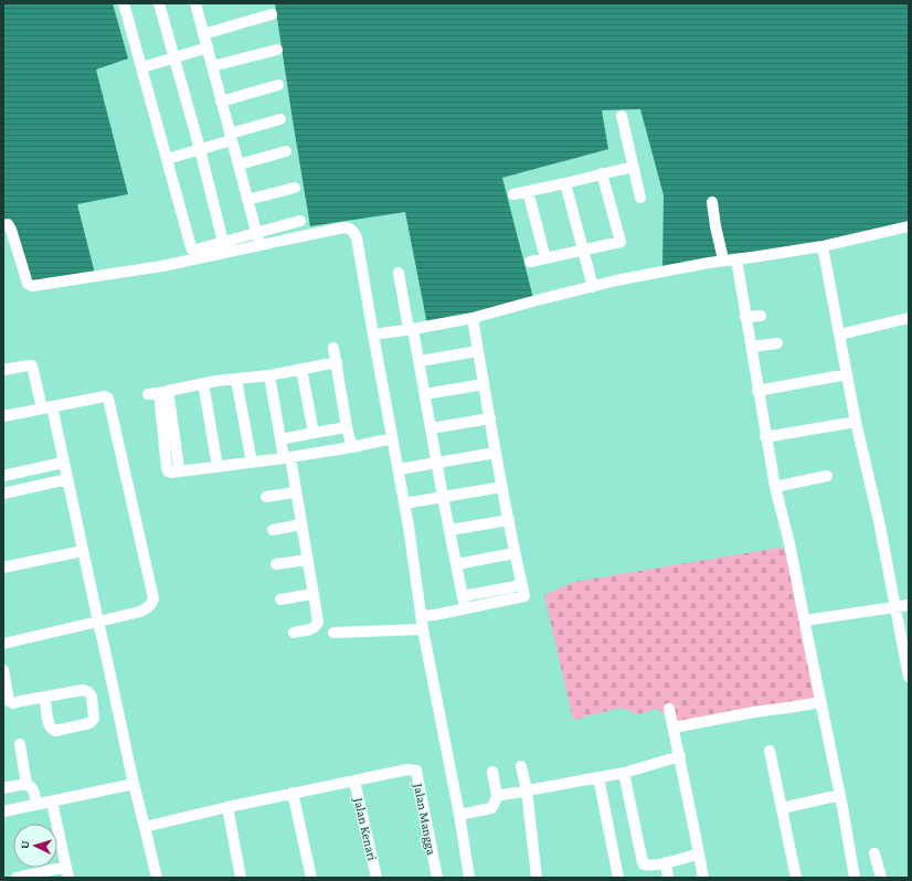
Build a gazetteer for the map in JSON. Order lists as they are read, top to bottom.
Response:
{
  "streets": {
    "street": ["Jalan Mangga", "Jalan Kenari"]
  },
  "crossings": [
    ["Jalan Mangga", "Jalan Kenari"]
  ],
  "north": "left"
}
